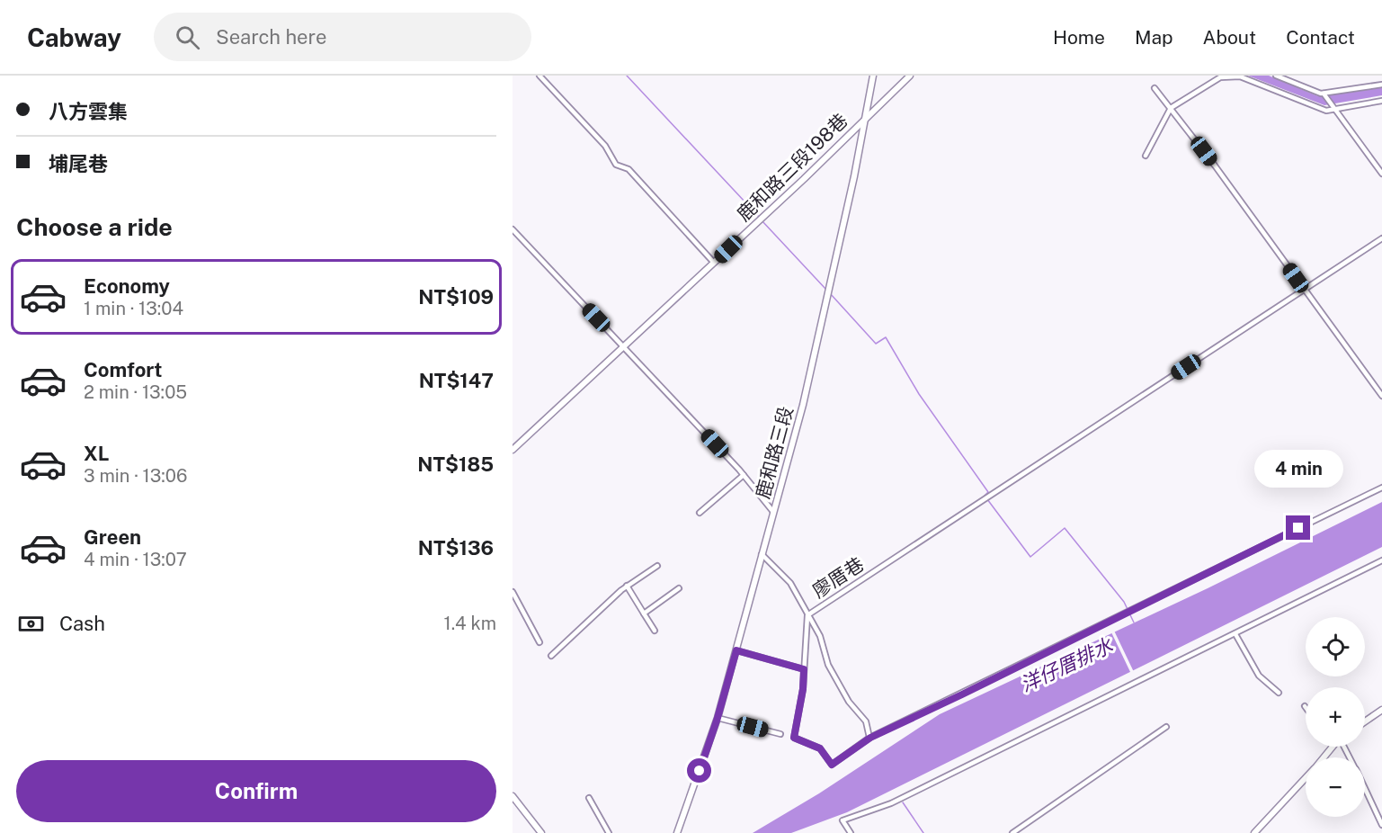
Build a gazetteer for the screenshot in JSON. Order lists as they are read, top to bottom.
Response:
{
  "streets": {
    "main road": ["鹿和路三段198巷", "鹿和路三段"],
    "street": ["廖厝巷"]
  },
  "crossings": [
    ["鹿和路三段198巷", "鹿和路三段"]
  ],
  "water": ["洋仔厝排水"],
  "page": {
    "header": "Cabway",
    "search": "Search here",
    "nav": [
      "Home",
      "Map",
      "About",
      "Contact"
    ],
    "banner": ["八方雲集", "埔尾巷"],
    "heading": "Choose a ride",
    "list": [
      {
        "name": "Economy",
        "note": "1 min · 13:04",
        "value": "NT$109"
      },
      {
        "name": "Comfort",
        "note": "2 min · 13:05",
        "value": "NT$147"
      },
      {
        "name": "XL",
        "note": "3 min · 13:06",
        "value": "NT$185"
      },
      {
        "name": "Green",
        "note": "4 min · 13:07",
        "value": "NT$136"
      }
    ],
    "bubble": "4 min",
    "pay": ["Cash", "1.4 km"],
    "map_buttons": ["+", "−"],
    "buttons": "Confirm"
  }
}
